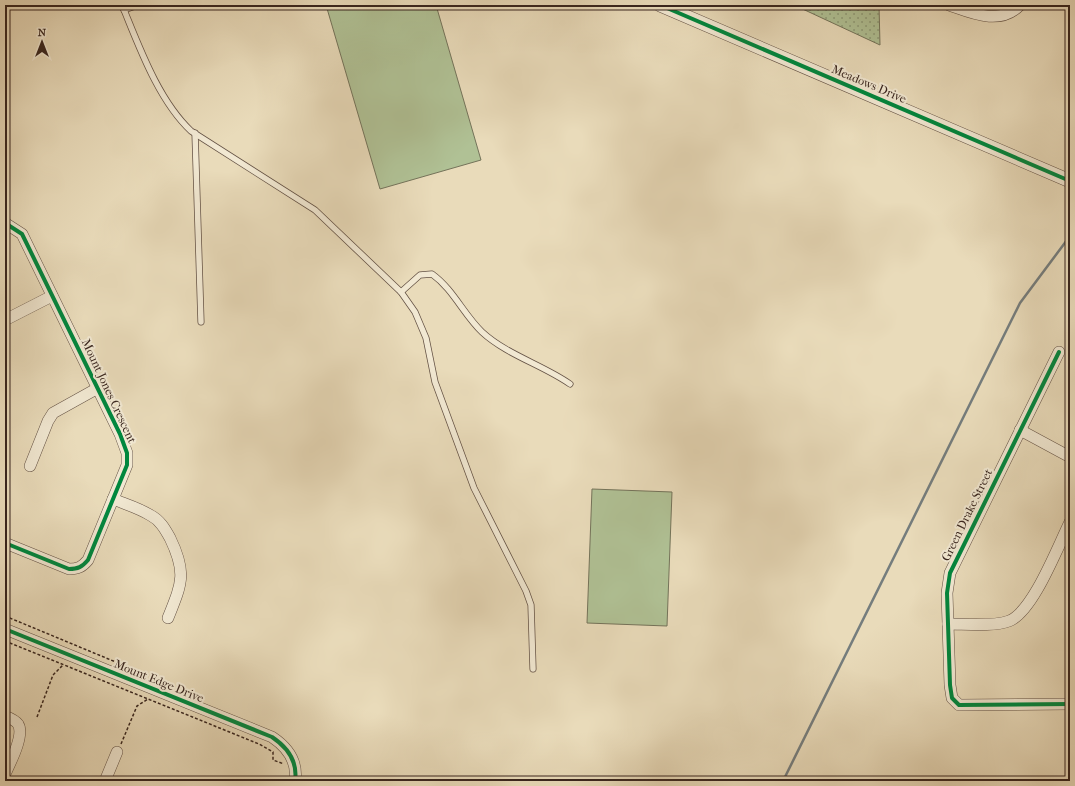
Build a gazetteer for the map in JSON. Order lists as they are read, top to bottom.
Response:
{
  "streets": {
    "street": [
      "Meadows Drive",
      "Mount Jones Crescent",
      "Green Drake Street",
      "Mount Edge Drive"
    ]
  },
  "north": "top"
}
